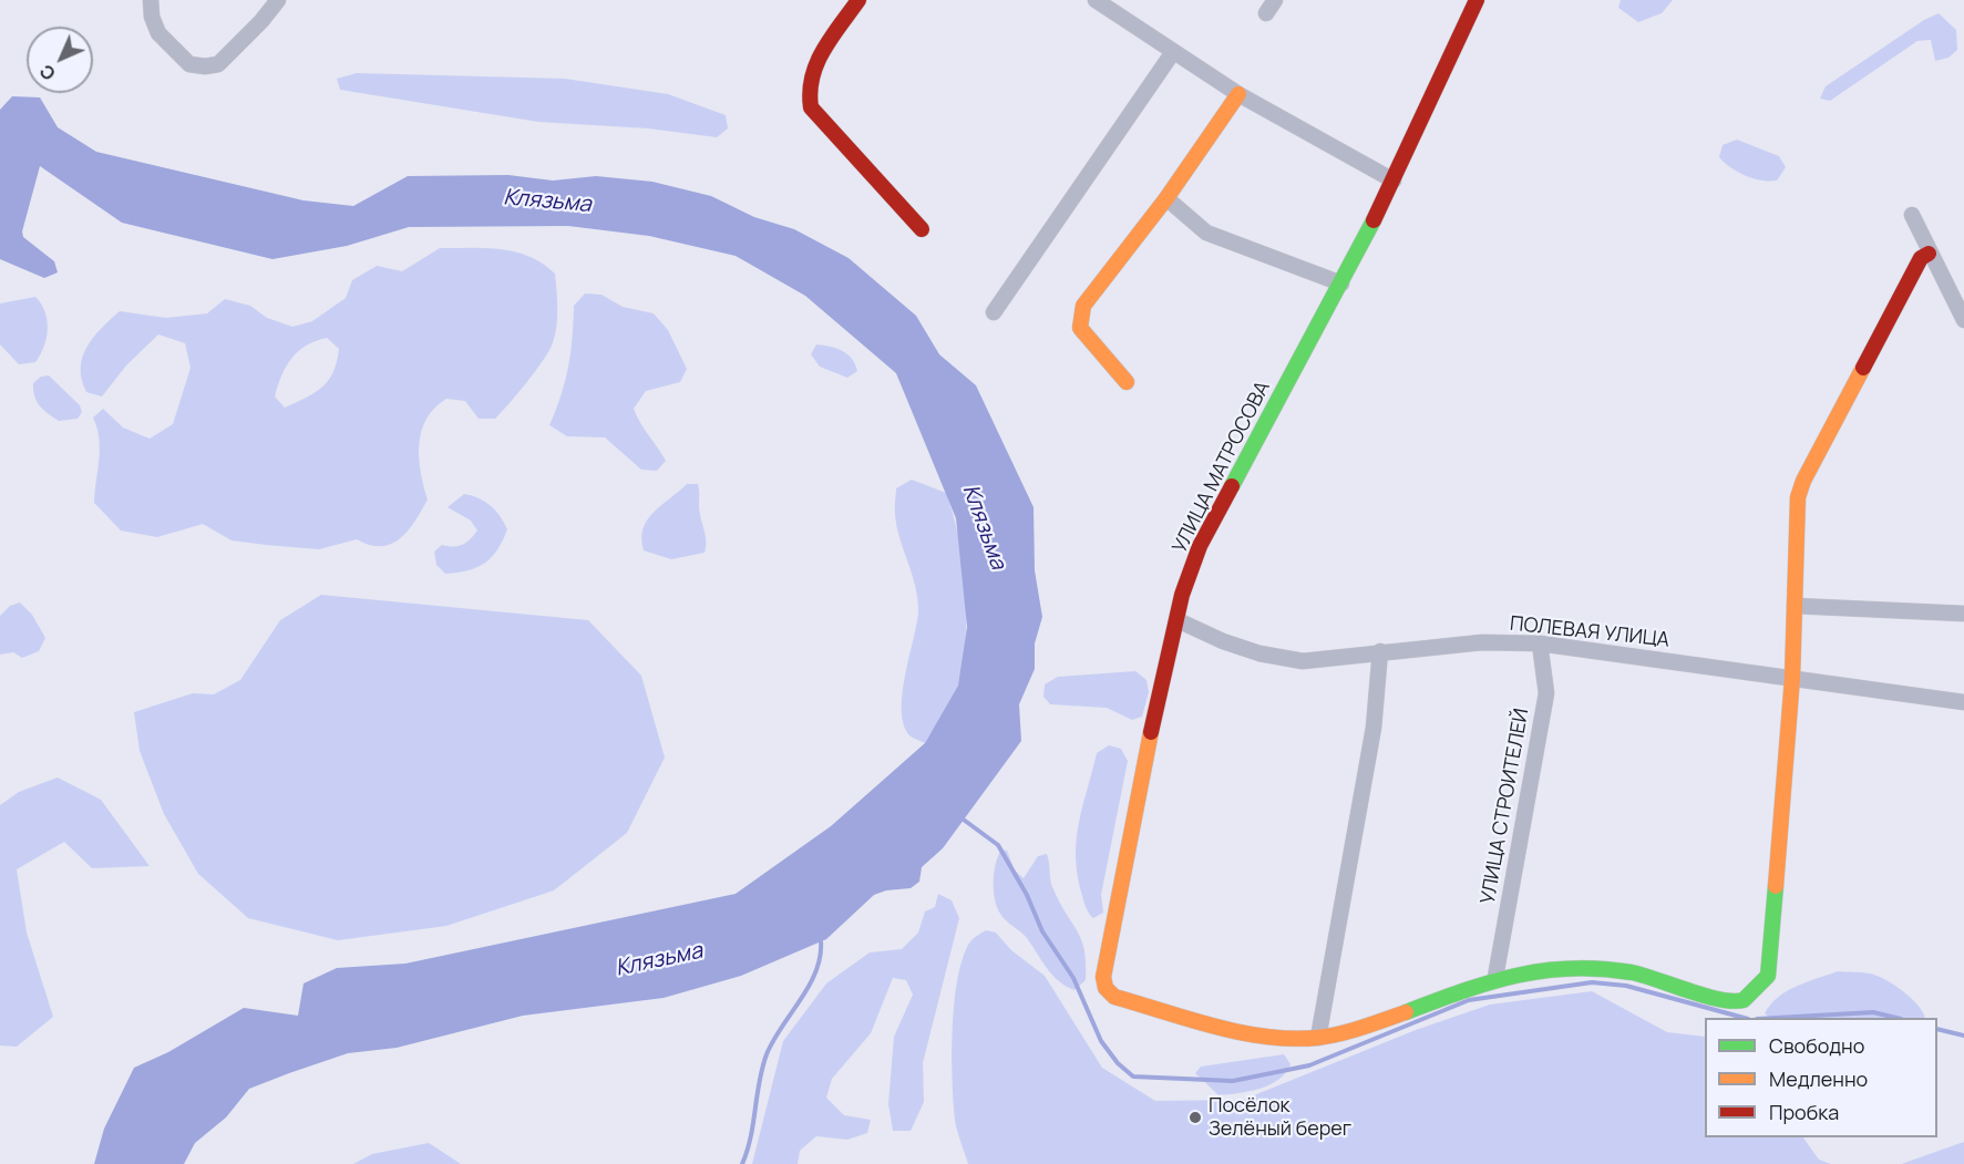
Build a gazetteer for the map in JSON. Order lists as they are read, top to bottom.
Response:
{
  "streets": {
    "street": ["УЛИЦА МАТРОСОВА", "ПОЛЕВАЯ УЛИЦА", "УЛИЦА СТРОИТЕЛЕЙ"]
  },
  "crossings": [
    ["УЛИЦА МАТРОСОВА", "ПОЛЕВАЯ УЛИЦА"],
    ["ПОЛЕВАЯ УЛИЦА", "УЛИЦА СТРОИТЕЛЕЙ"]
  ],
  "water": ["Клязьма"],
  "places": ["Посёлок Зелёный берег"],
  "legend": ["Свободно", "Медленно", "Пробка"],
  "north": "bottom left"
}
